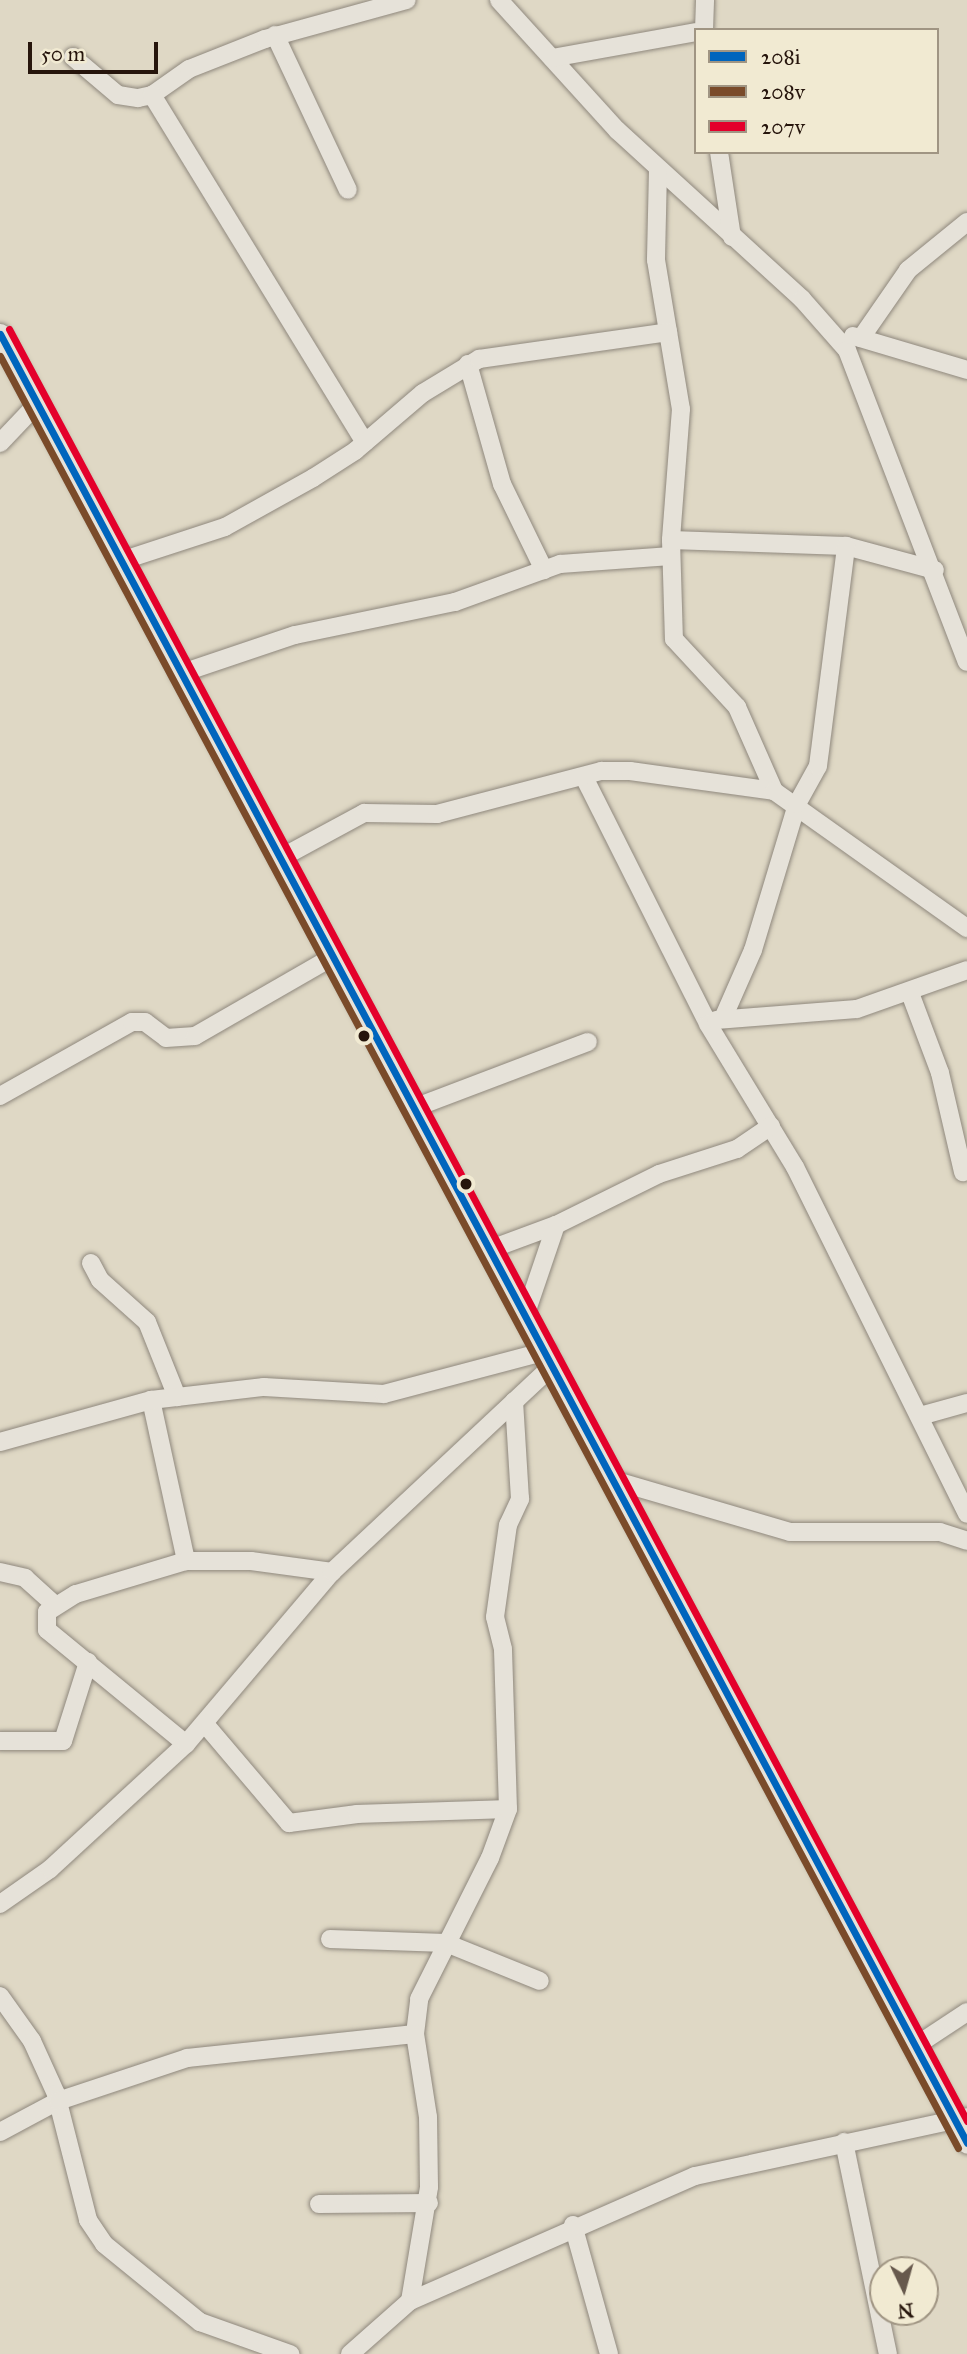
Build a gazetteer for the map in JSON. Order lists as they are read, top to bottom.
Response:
{
  "lines": ["transit line 207v", "transit line 208i", "transit line 208v"],
  "legend": ["208i", "208v", "207v"],
  "scale_bar": "50 m",
  "north": "bottom"
}
